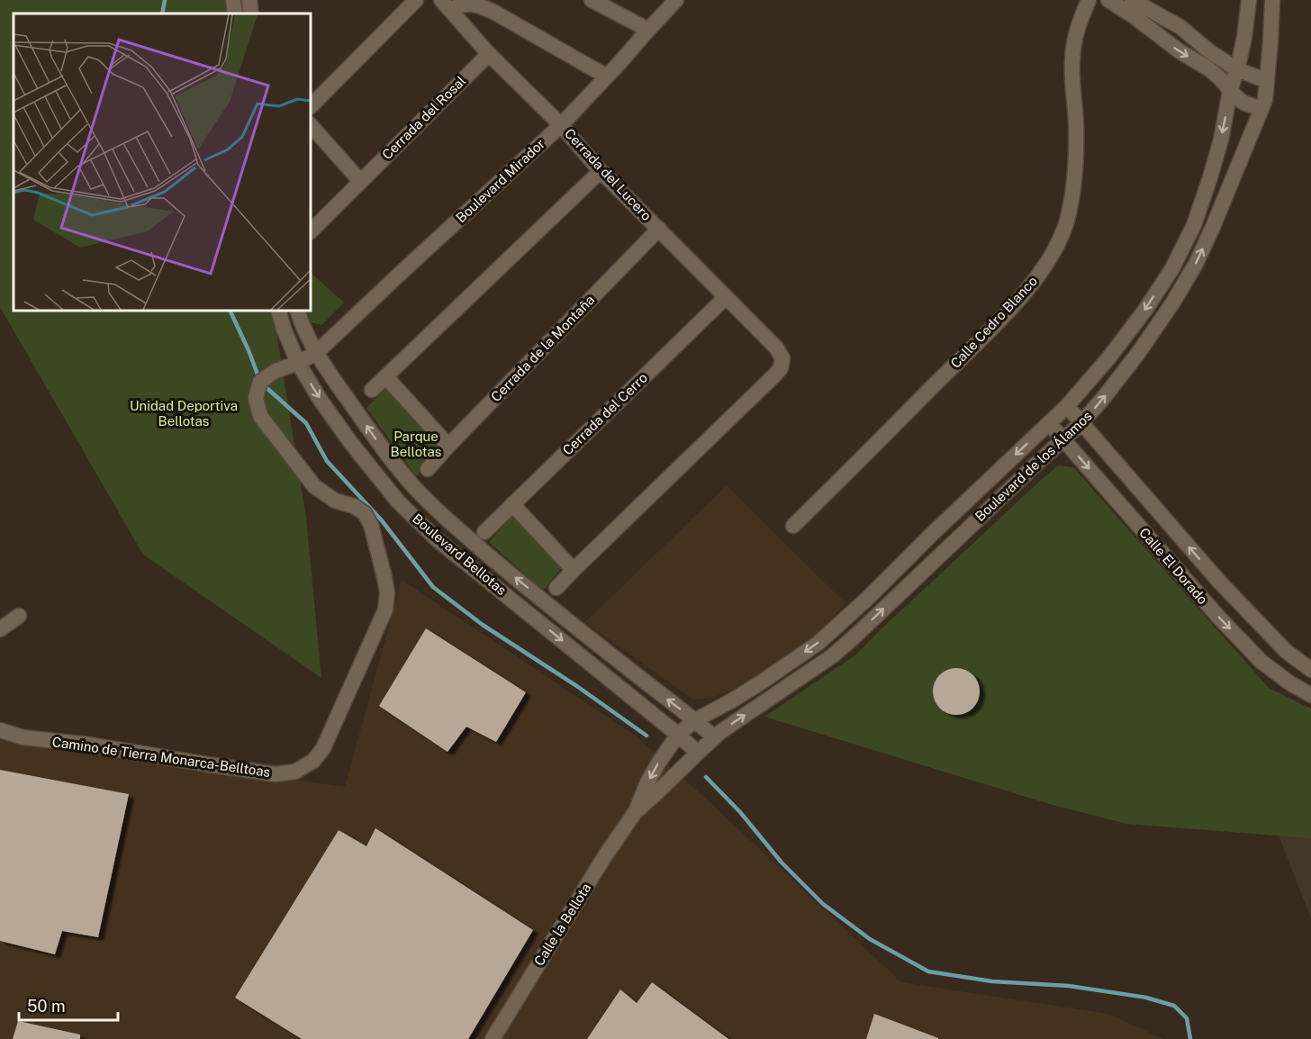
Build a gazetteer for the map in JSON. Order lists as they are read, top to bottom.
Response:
{
  "streets": {
    "street": [
      "Cerrada del Rosal",
      "Cerrada del Lucero",
      "Boulevard Mirador",
      "Calle Cedro Blanco",
      "Cerrada de la Montaña",
      "Cerrada del Cerro",
      "Boulevard de los Álamos",
      "Boulevard Bellotas",
      "Calle El Dorado",
      "Camino de Tierra Monarca-Belltoas",
      "Calle la Bellota"
    ]
  },
  "crossings": [
    ["Cerrada del Rosal", "Cerrada del Lucero"],
    ["Cerrada del Lucero", "Boulevard Mirador"],
    ["Cerrada del Lucero", "Cerrada de la Montaña"],
    ["Cerrada del Lucero", "Cerrada del Cerro"],
    ["Boulevard Mirador", "Boulevard Bellotas"],
    ["Boulevard Mirador", "Camino de Tierra Monarca-Belltoas"],
    ["Cerrada del Cerro", "Boulevard Bellotas"],
    ["Boulevard de los Álamos", "Boulevard Bellotas"],
    ["Boulevard de los Álamos", "Calle El Dorado"],
    ["Boulevard de los Álamos", "Calle la Bellota"],
    ["Boulevard Bellotas", "Camino de Tierra Monarca-Belltoas"],
    ["Boulevard Bellotas", "Calle la Bellota"]
  ],
  "parks": ["Unidad Deportiva Bellotas", "Parque Bellotas"],
  "scale_bar": "50 m"
}
